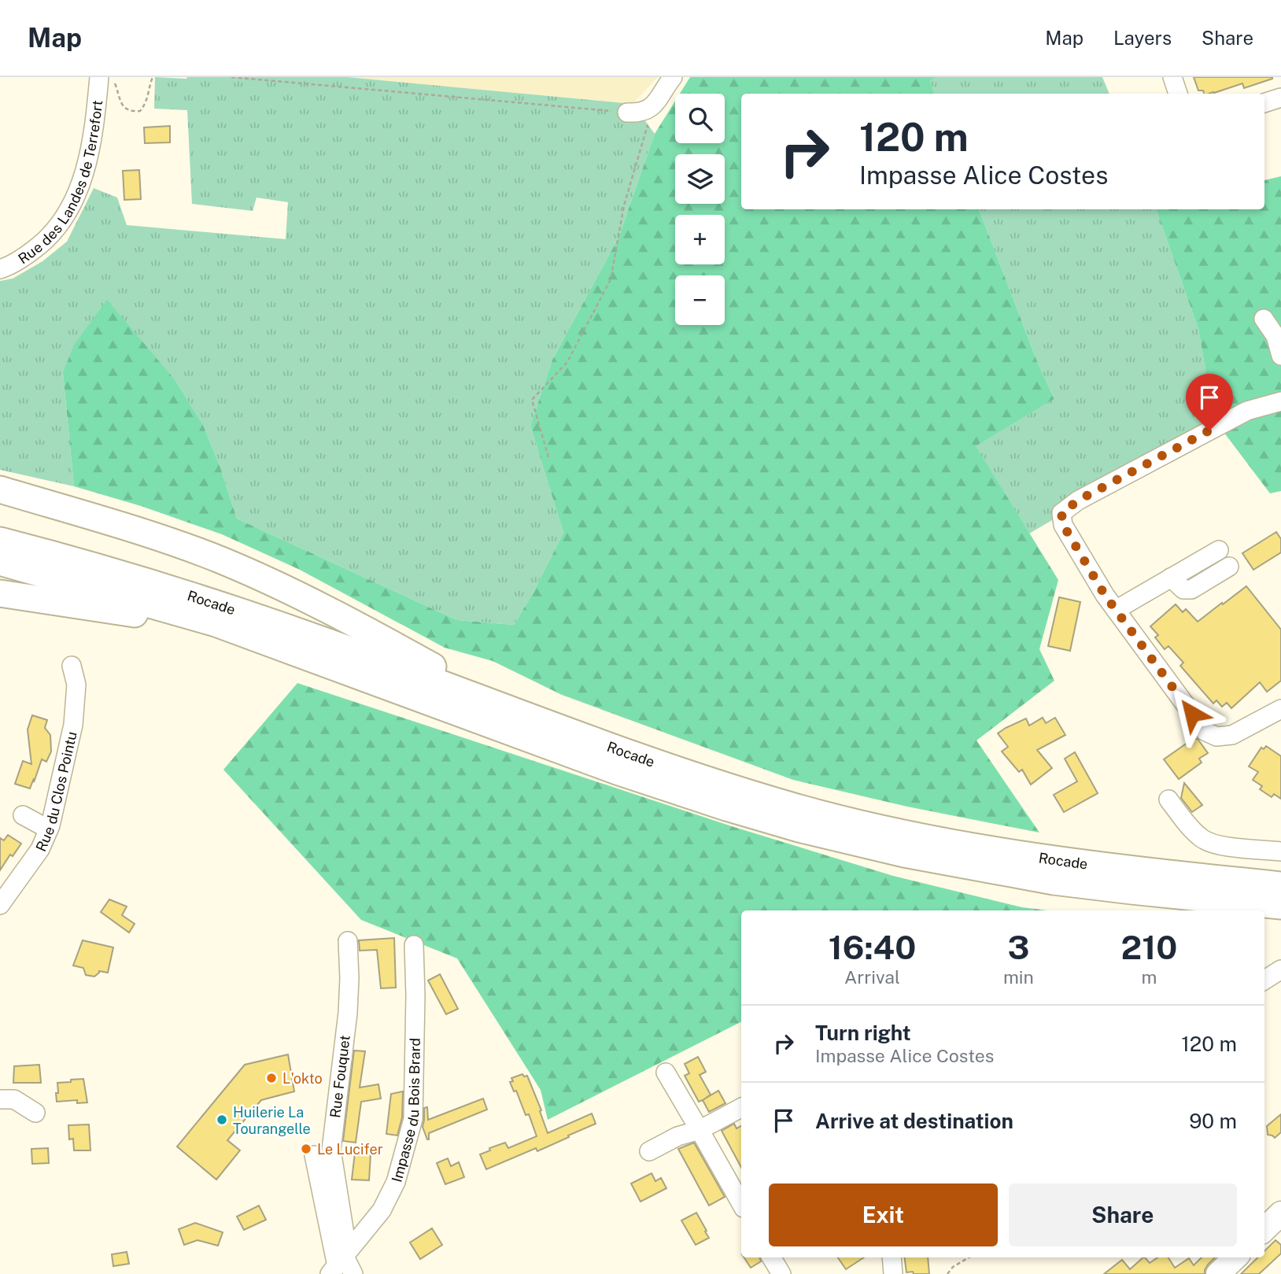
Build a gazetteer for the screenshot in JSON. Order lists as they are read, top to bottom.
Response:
{
  "streets": {
    "highway": ["Rocade"],
    "street": [
      "Rue des Landes de Terrefort",
      "Rue du Clos Pointu",
      "Rue Fouquet",
      "Impasse du Bois Brard"
    ]
  },
  "crossings": [
    ["Rue Fouquet", "Impasse du Bois Brard"]
  ],
  "places": ["L'okto", "Huilerie La Tourangelle", "Le Lucifer"],
  "page": {
    "header": "Map",
    "nav": ["Map", "Layers", "Share"],
    "map_buttons": ["+", "−"],
    "turn": ["120 m", "Impasse Alice Costes"],
    "eta": [
      "16:40",
      "Arrival",
      "3",
      "min",
      "210",
      "m"
    ],
    "list": [
      {
        "name": "Turn right",
        "note": "Impasse Alice Costes",
        "value": "120 m"
      },
      {
        "name": "Arrive at destination",
        "value": "90 m"
      }
    ],
    "buttons": ["Exit", "Share"]
  }
}
